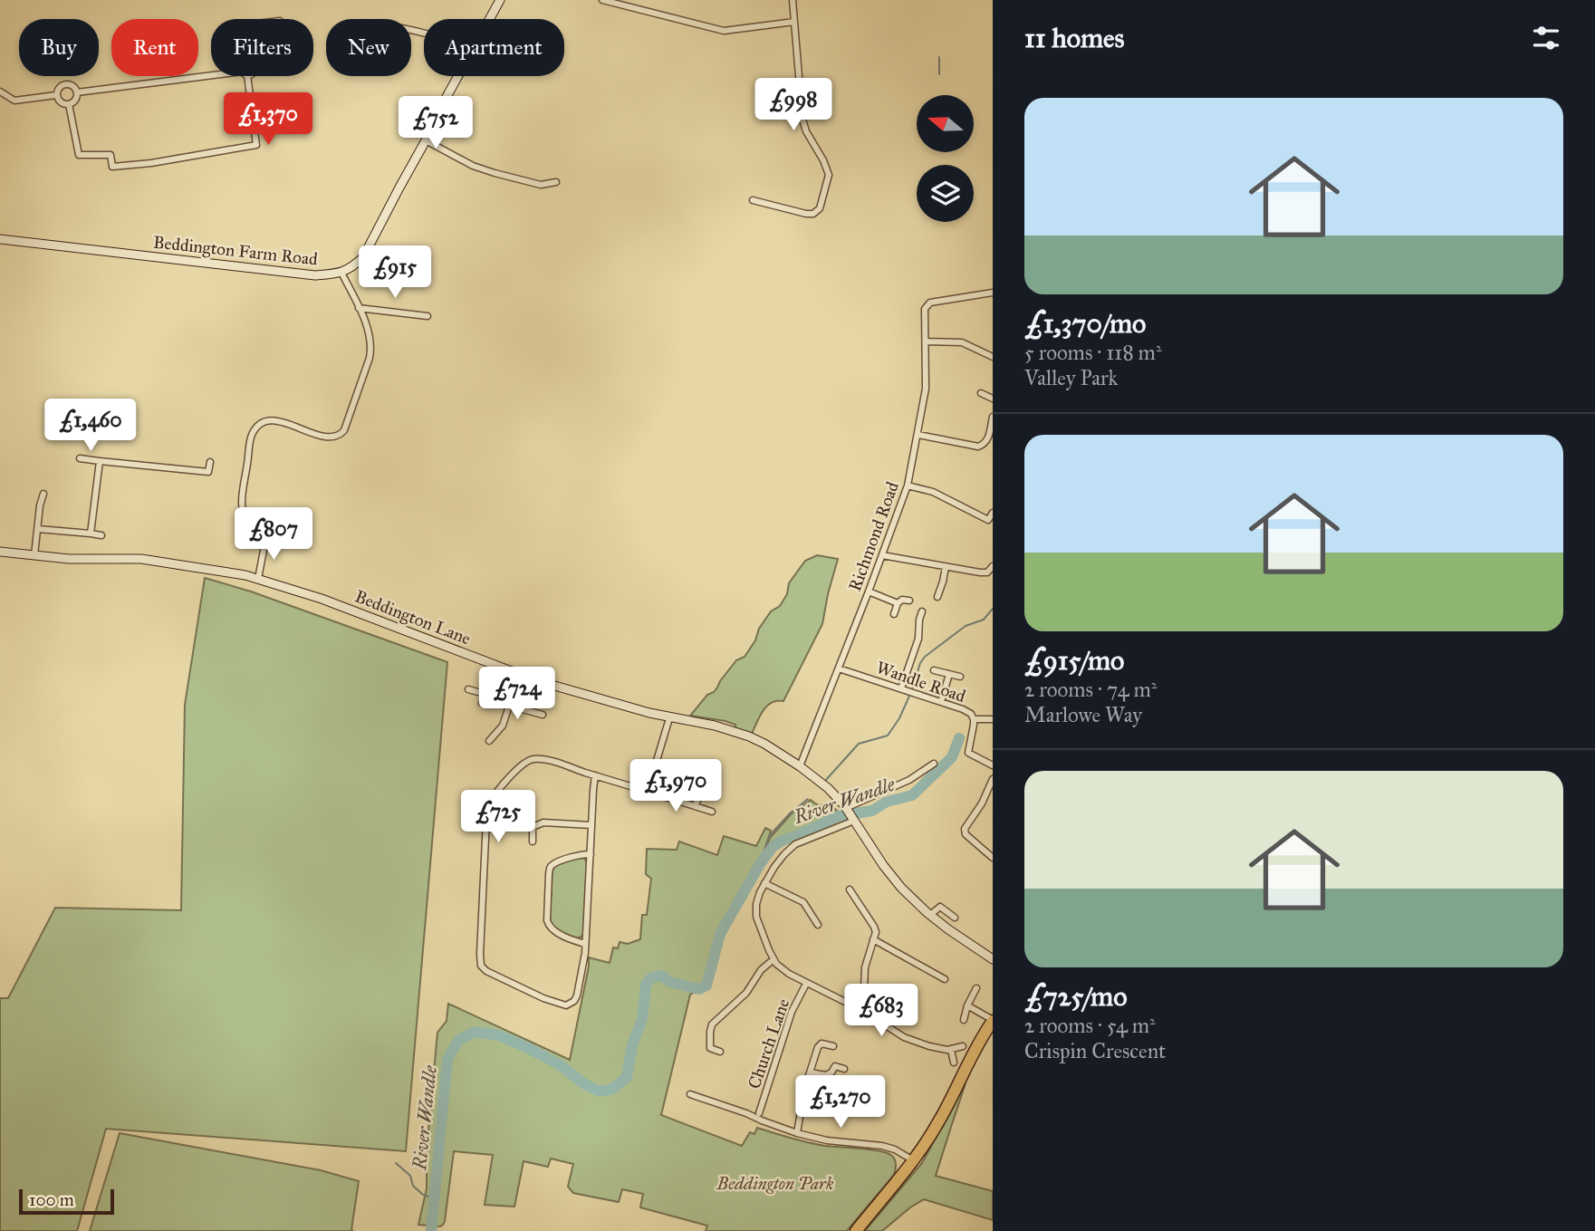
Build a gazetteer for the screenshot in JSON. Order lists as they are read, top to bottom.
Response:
{
  "streets": {
    "main road": ["Beddington Farm Road", "Beddington Lane"],
    "street": ["Richmond Road", "Wandle Road", "Church Lane"]
  },
  "crossings": [
    ["Richmond Road", "Beddington Lane"],
    ["Richmond Road", "Wandle Road"]
  ],
  "water": ["River Wandle"],
  "parks": ["Beddington Park"],
  "scale_bar": "100 m",
  "north": "left",
  "page": {
    "heading": "11 homes",
    "chip": [
      "Buy",
      "Rent",
      "Filters",
      "New",
      "Apartment"
    ],
    "list": [
      {
        "name": "£1,370/mo",
        "note": "5 rooms · 118 m² · Valley Park"
      },
      {
        "name": "£915/mo",
        "note": "2 rooms · 74 m² · Marlowe Way"
      },
      {
        "name": "£725/mo",
        "note": "2 rooms · 54 m² · Crispin Crescent"
      }
    ],
    "price": [
      "£998",
      "£1,370",
      "£752",
      "£915",
      "£1,460",
      "£807",
      "£724",
      "£1,970",
      "£725",
      "£683",
      "£1,270"
    ],
    "scale": "100 m"
  }
}
